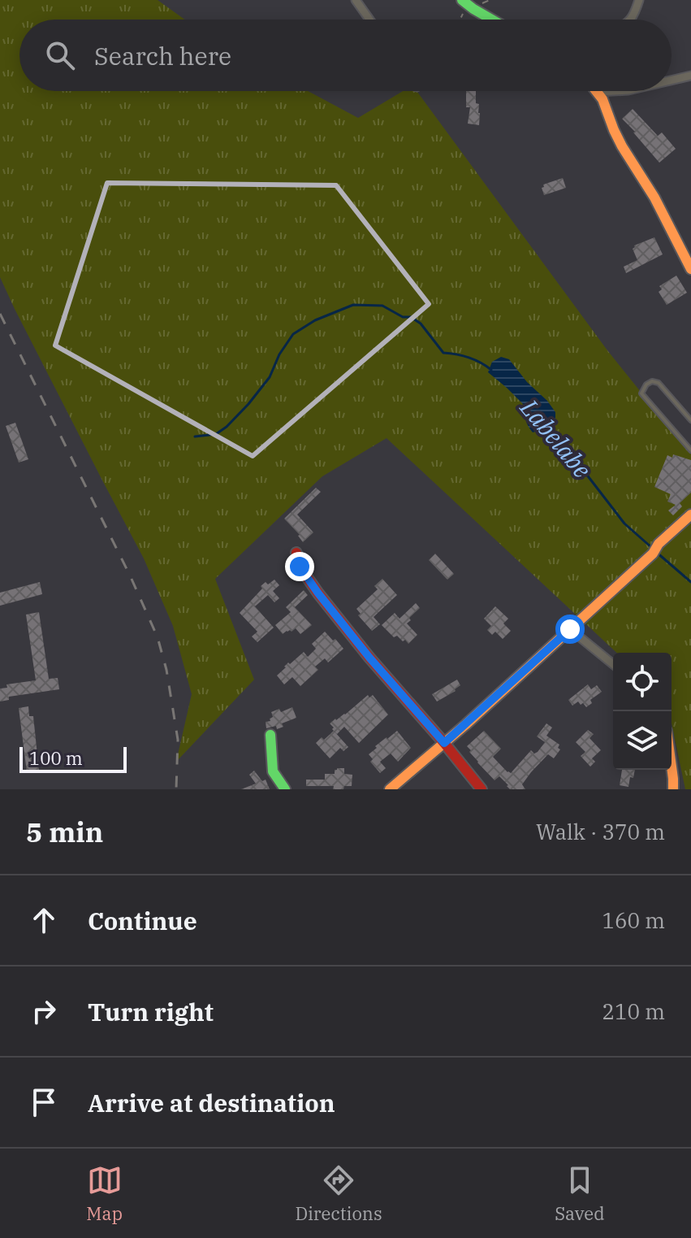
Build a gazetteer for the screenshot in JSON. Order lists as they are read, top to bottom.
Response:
{
  "water": ["Labelabe"],
  "scale_bar": "100 m",
  "page": {
    "search": "Search here",
    "scale": "100 m",
    "heading": ["5 min", "Walk · 370 m"],
    "list": [
      ["Continue", "160 m"],
      ["Turn right", "210 m"],
      "Arrive at destination"
    ],
    "nav": ["Map", "Directions", "Saved"]
  }
}
